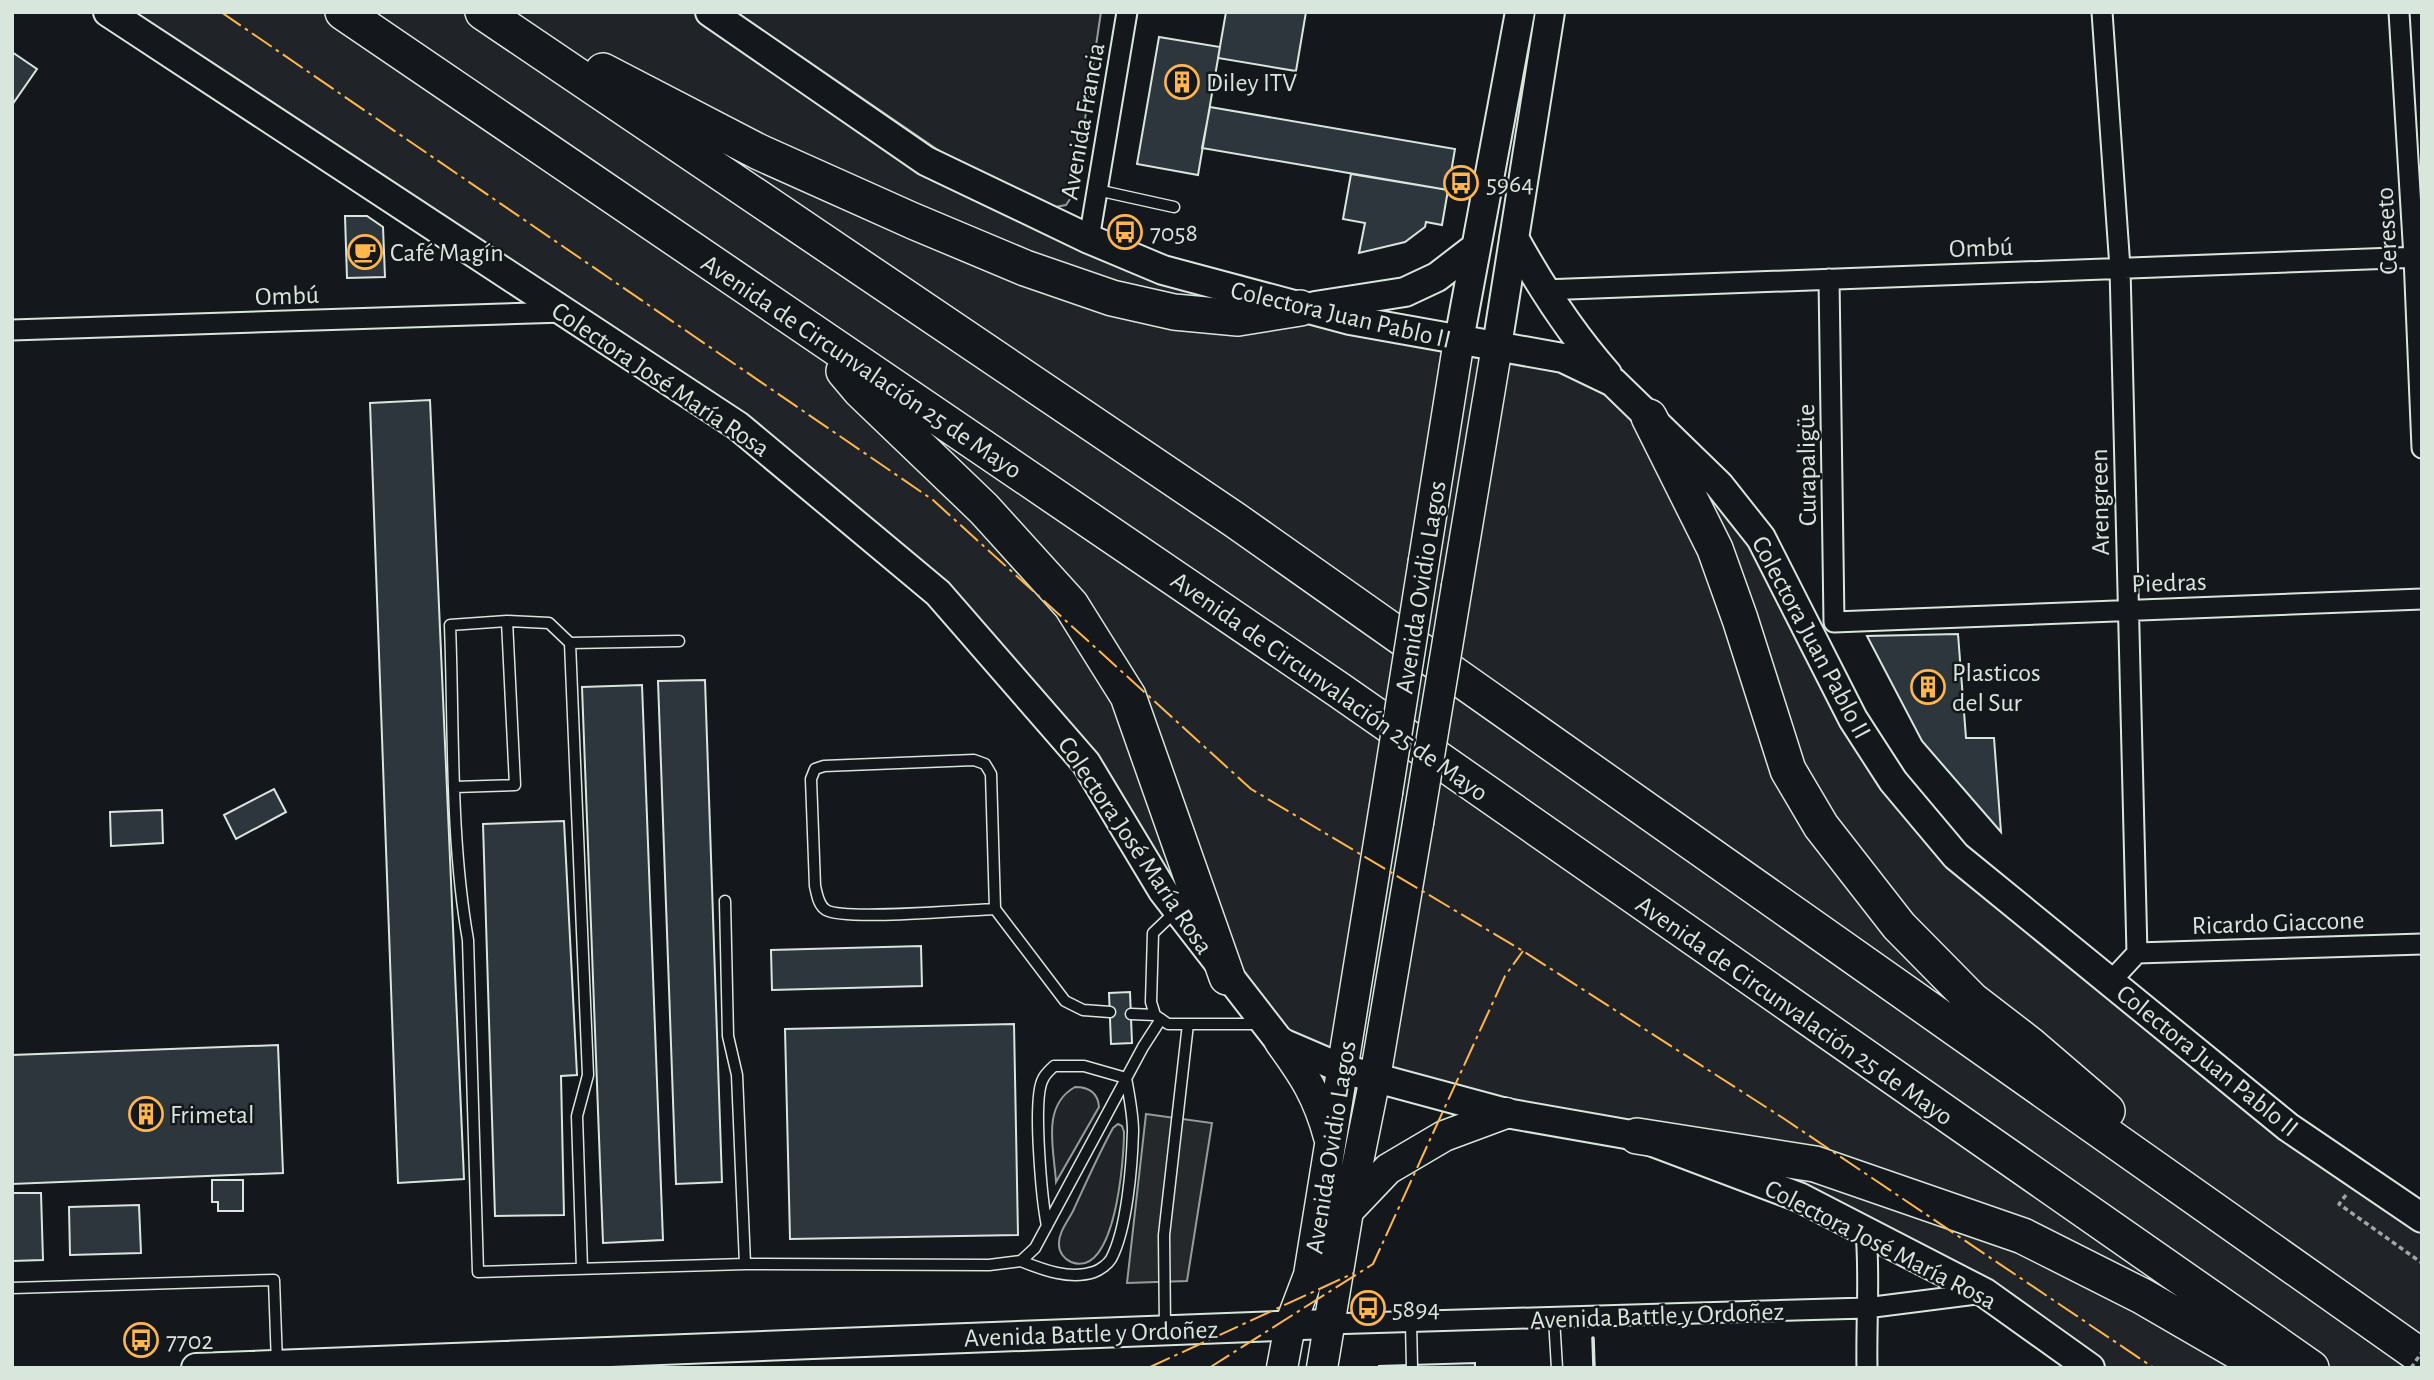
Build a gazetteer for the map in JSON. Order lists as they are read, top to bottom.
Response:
{
  "streets": {
    "highway": ["Avenida de Circunvalación 25 de Mayo"],
    "main road": [
      "Colectora Juan Pablo II",
      "Colectora José María Rosa",
      "Avenida Ovidio Lagos",
      "Avenida Battle y Ordoñez"
    ],
    "street": [
      "Avenida Francia",
      "Cereseto",
      "Ombú",
      "Curapaligüe",
      "Arengreen",
      "Piedras",
      "Ricardo Giaccone"
    ]
  },
  "crossings": [
    ["Avenida Francia", "Colectora Juan Pablo II"],
    ["Cereseto", "Ombú"],
    ["Ombú", "Colectora José María Rosa"],
    ["Ombú", "Curapaligüe"],
    ["Ombú", "Arengreen"],
    ["Colectora Juan Pablo II", "Avenida Ovidio Lagos"],
    ["Colectora José María Rosa", "Avenida Ovidio Lagos"],
    ["Colectora José María Rosa", "Avenida Battle y Ordoñez"],
    ["Curapaligüe", "Piedras"],
    ["Arengreen", "Piedras"],
    ["Arengreen", "Ricardo Giaccone"],
    ["Avenida Ovidio Lagos", "Avenida Battle y Ordoñez"]
  ],
  "places": {
    "building": ["Diley ITV", "Plasticos del Sur", "Frimetal"],
    "bus stop": [
      "5964",
      "7058",
      "5894",
      "7702"
    ],
    "cafe": ["Café Magín"]
  }
}
